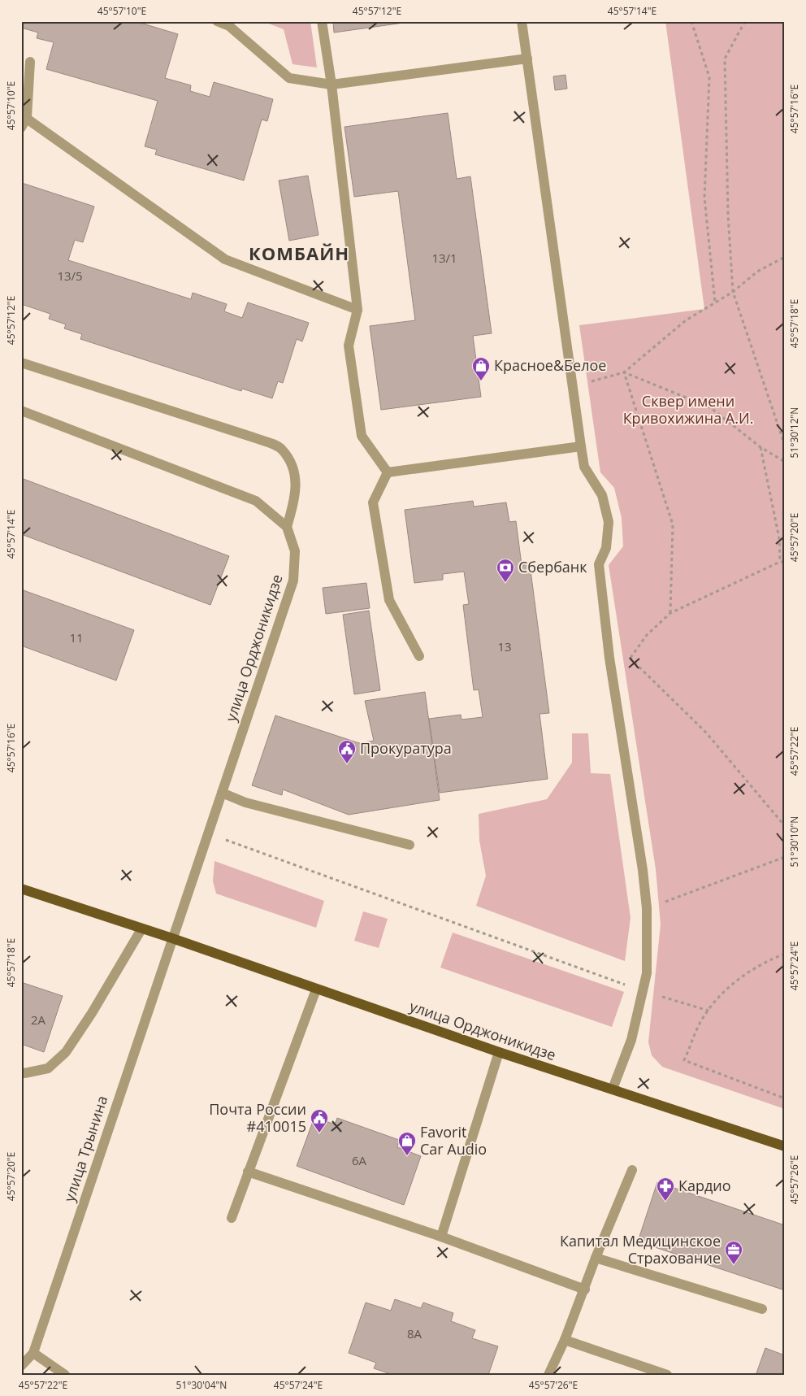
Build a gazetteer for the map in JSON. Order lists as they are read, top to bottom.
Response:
{
  "streets": {
    "main road": ["улица Орджоникидзе"],
    "street": ["улица Трынина"]
  },
  "crossings": [
    ["улица Орджоникидзе", "улица Трынина"]
  ],
  "districts": ["КОМБАЙН"],
  "parks": ["Сквер имени Кривохижина А.И."],
  "places": {
    "shop": ["Красное&Белое", "Favorit Car Audio"],
    "bank": ["Сбербанк"],
    "public building": ["Прокуратура", "Почта России #410015"],
    "pharmacy": ["Кардио"],
    "office": ["Капитал Медицинское Страхование"]
  },
  "house_numbers": [
    "13/1",
    "13/5",
    "11",
    "13",
    "2А",
    "6А",
    "8А"
  ],
  "coordinates": [
    "45°57'10\"E",
    "45°57'12\"E",
    "45°57'14\"E",
    "45°57'16\"E",
    "45°57'18\"E",
    "51°30'12\"N",
    "45°57'20\"E",
    "45°57'22\"E",
    "51°30'10\"N",
    "45°57'24\"E",
    "45°57'26\"E",
    "51°30'04\"N"
  ]
}
